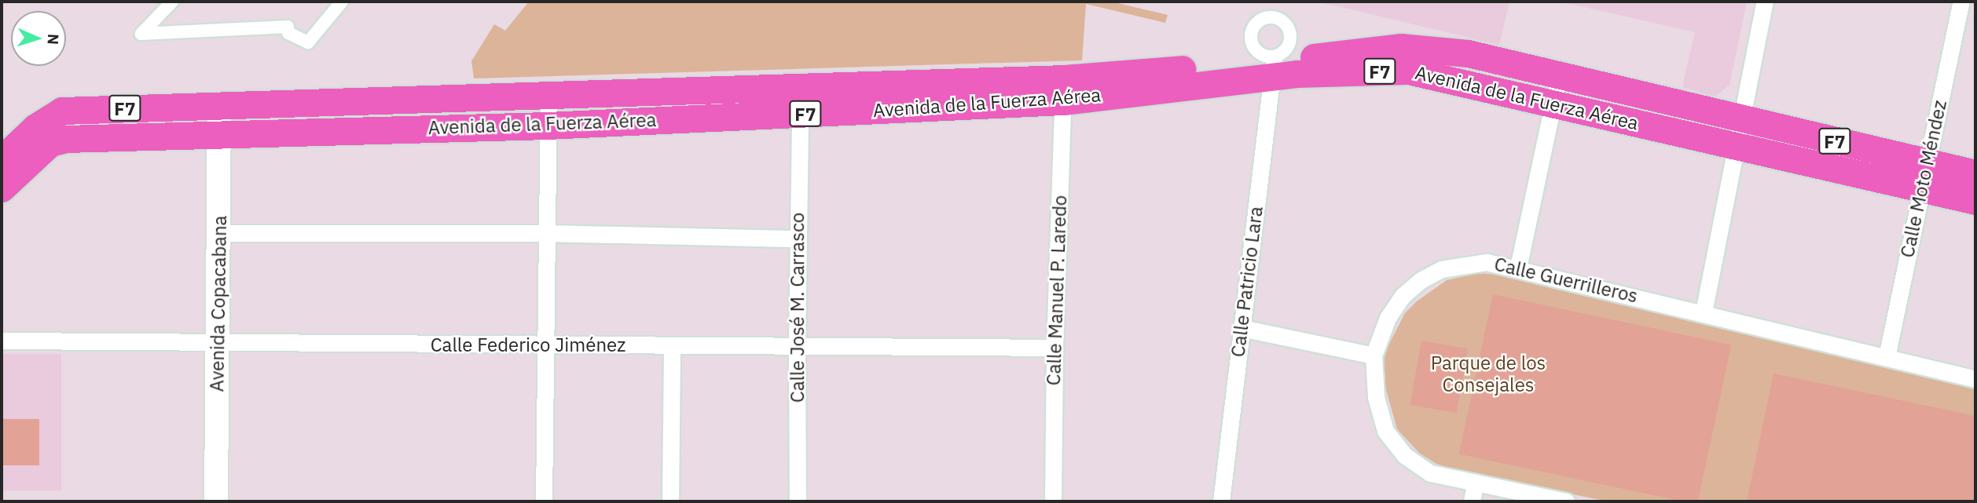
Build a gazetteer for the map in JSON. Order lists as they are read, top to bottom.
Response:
{
  "streets": {
    "highway": ["F7", "Avenida de la Fuerza Aérea"],
    "main road": ["Avenida Copacabana"],
    "street": [
      "Calle Moto Méndez",
      "Calle Guerrilleros",
      "Calle Patricio Lara",
      "Calle Manuel P. Laredo",
      "Calle José M. Carrasco",
      "Calle Federico Jiménez"
    ]
  },
  "crossings": [
    ["Avenida de la Fuerza Aérea", "Calle Moto Méndez"],
    ["Avenida de la Fuerza Aérea", "Calle Patricio Lara"],
    ["Avenida de la Fuerza Aérea", "Calle Manuel P. Laredo"],
    ["Avenida de la Fuerza Aérea", "Avenida Copacabana"],
    ["Avenida de la Fuerza Aérea", "Calle José M. Carrasco"],
    ["Calle Moto Méndez", "Calle Guerrilleros"],
    ["Calle Manuel P. Laredo", "Calle Federico Jiménez"],
    ["Avenida Copacabana", "Calle Federico Jiménez"],
    ["Calle José M. Carrasco", "Calle Federico Jiménez"]
  ],
  "parks": ["Parque de los Consejales"],
  "north": "right"
}
